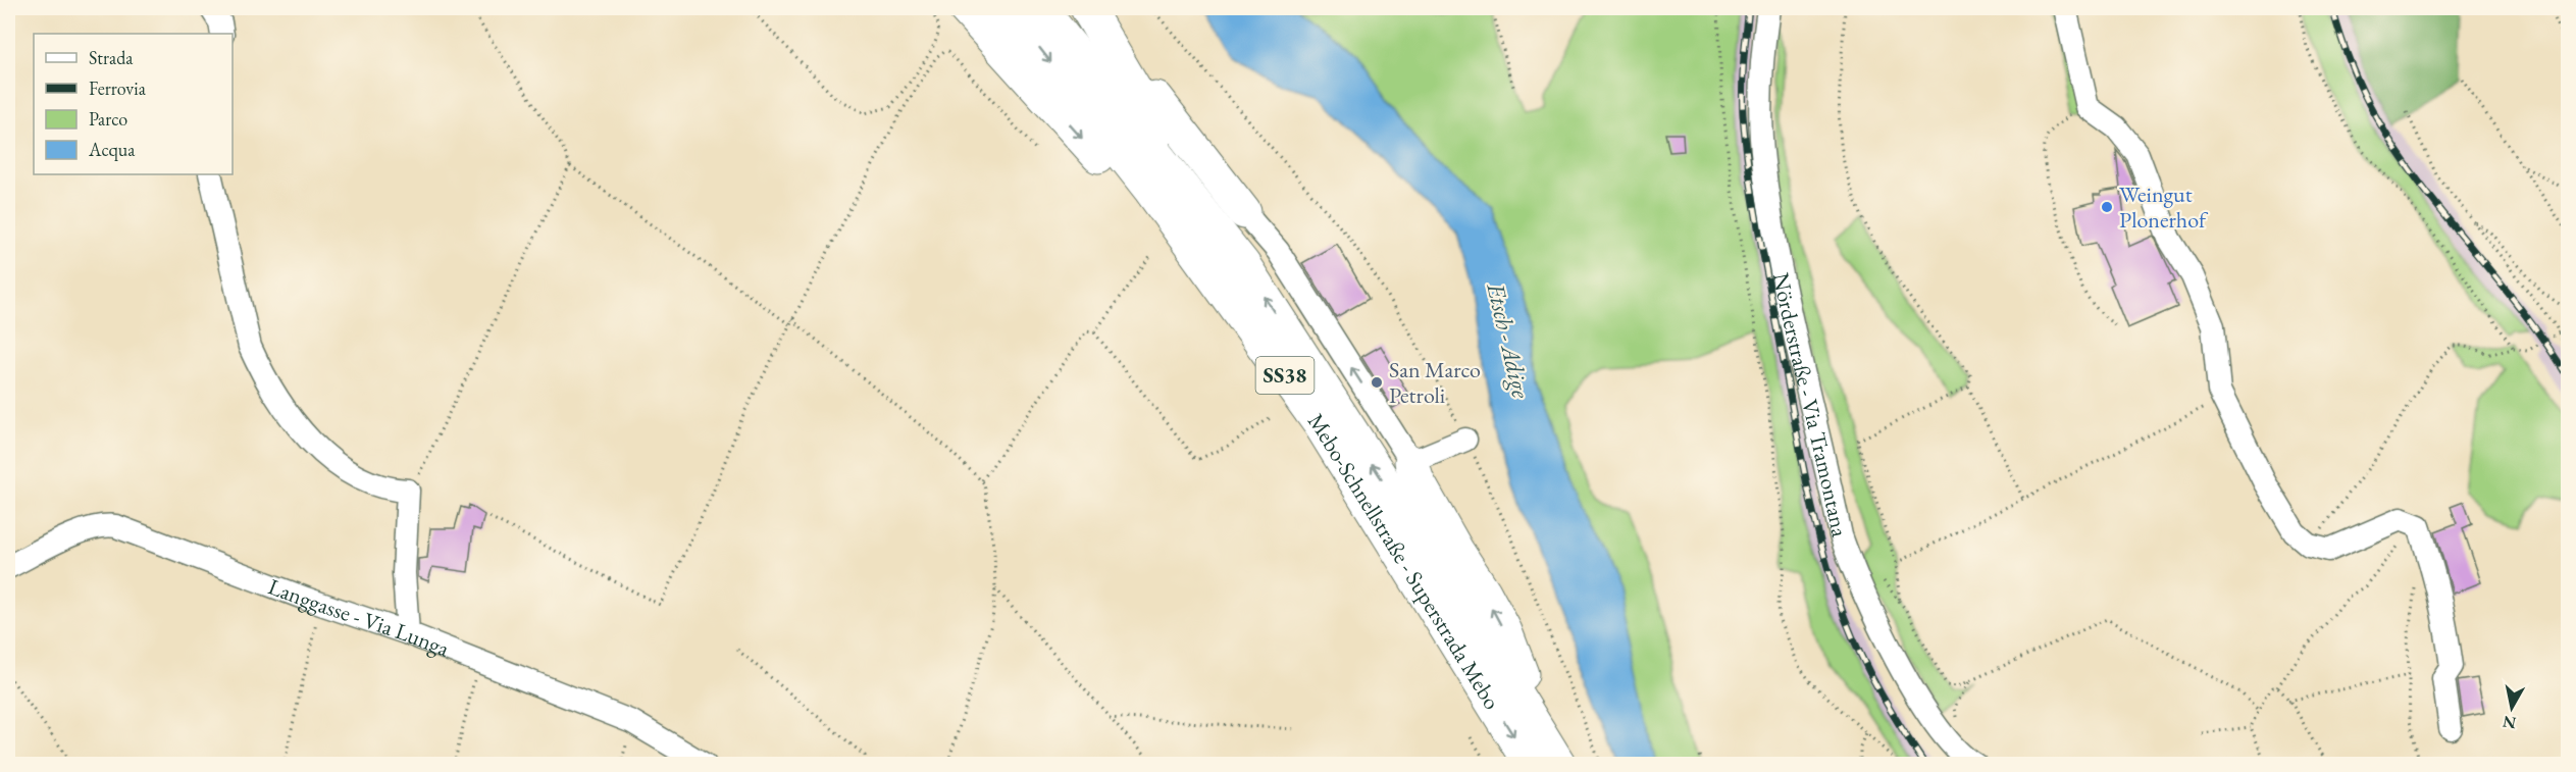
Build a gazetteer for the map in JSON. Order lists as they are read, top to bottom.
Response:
{
  "streets": {
    "highway": ["SS38", "Mebo-Schnellstraße - Superstrada Mebo"],
    "street": ["Nörderstraße - Via Tramontana", "Langgasse - Via Lunga"]
  },
  "water": ["Etsch - Adige"],
  "places": ["Weingut Plonerhof", "San Marco Petroli"],
  "legend": [
    "Strada",
    "Ferrovia",
    "Parco",
    "Acqua"
  ],
  "north": "bottom"
}
